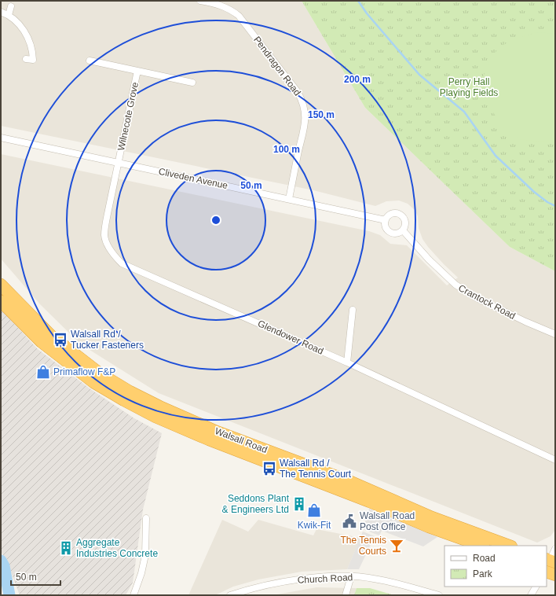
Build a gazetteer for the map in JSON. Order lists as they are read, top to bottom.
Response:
{
  "streets": {
    "highway": ["Walsall Road"],
    "street": [
      "Pendragon Road",
      "Wilnecote Grove",
      "Cliveden Avenue",
      "Crantock Road",
      "Glendower Road",
      "Church Road"
    ]
  },
  "crossings": [
    ["Pendragon Road", "Cliveden Avenue"],
    ["Wilnecote Grove", "Cliveden Avenue"],
    ["Wilnecote Grove", "Glendower Road"],
    ["Cliveden Avenue", "Crantock Road"],
    ["Cliveden Avenue", "Glendower Road"]
  ],
  "parks": ["Perry Hall Playing Fields"],
  "places": {
    "bus stop": ["Walsall Rd / Tucker Fasteners", "Walsall Rd / The Tennis Court"],
    "shop": ["Primaflow F&P", "Kwik-Fit"],
    "building": ["Seddons Plant & Engineers Ltd", "Aggregate Industries Concrete"],
    "public building": ["Walsall Road Post Office"],
    "bar": ["The Tennis Courts"]
  },
  "legend": ["Road", "Park"],
  "scale_bar": "50 m",
  "rings": [
    "200 m",
    "150 m",
    "100 m",
    "50 m"
  ]
}
